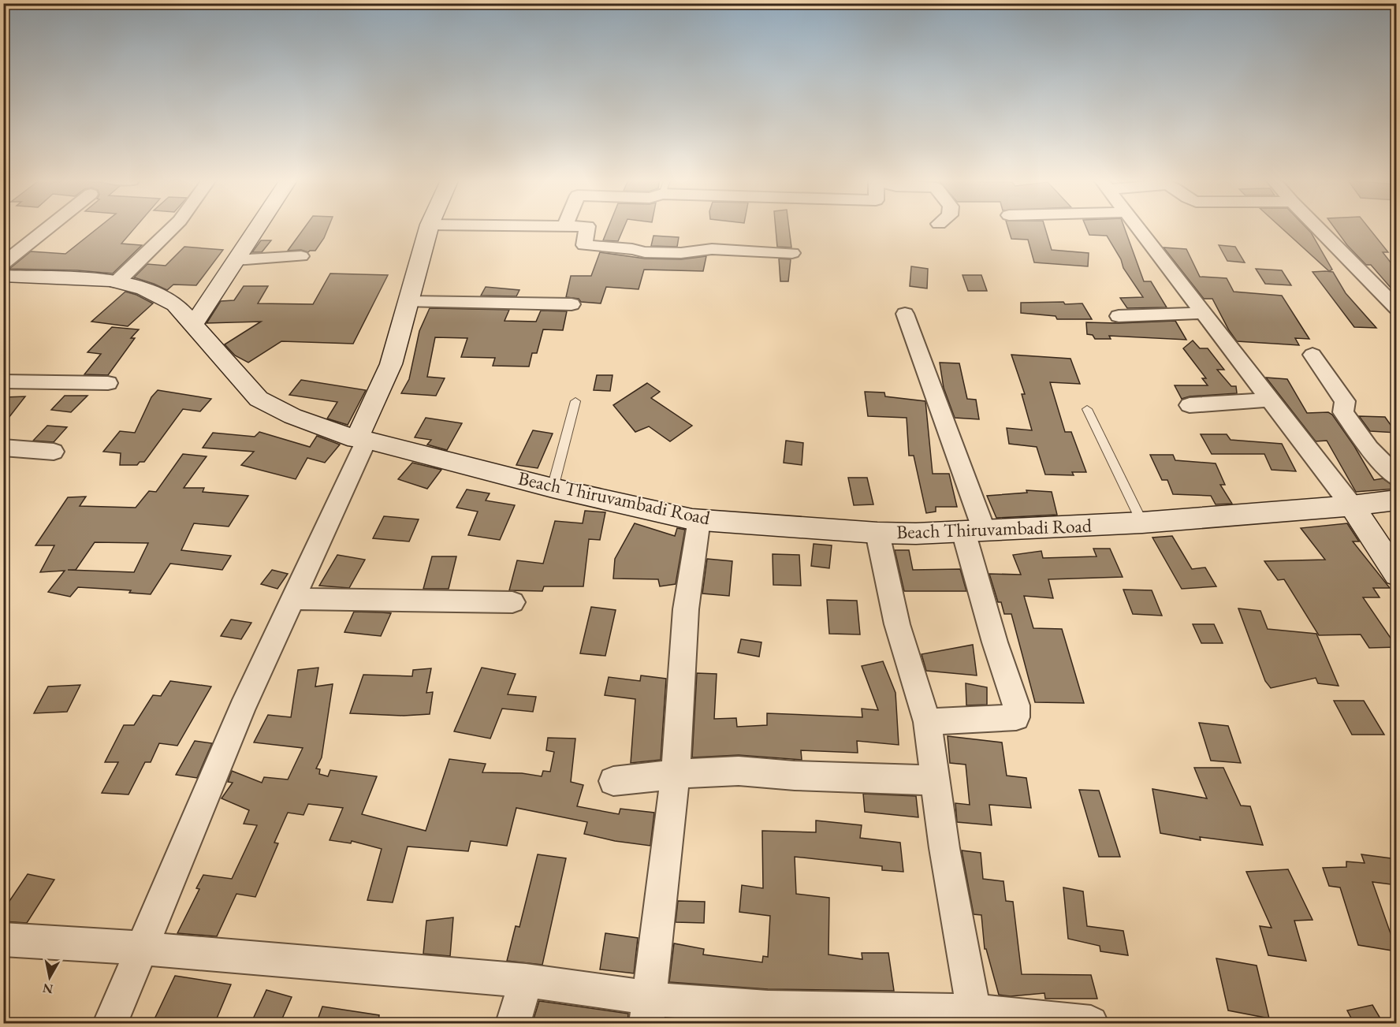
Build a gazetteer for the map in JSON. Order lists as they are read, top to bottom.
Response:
{
  "streets": {
    "main road": ["Beach Thiruvambadi Road"]
  },
  "north": "bottom"
}
